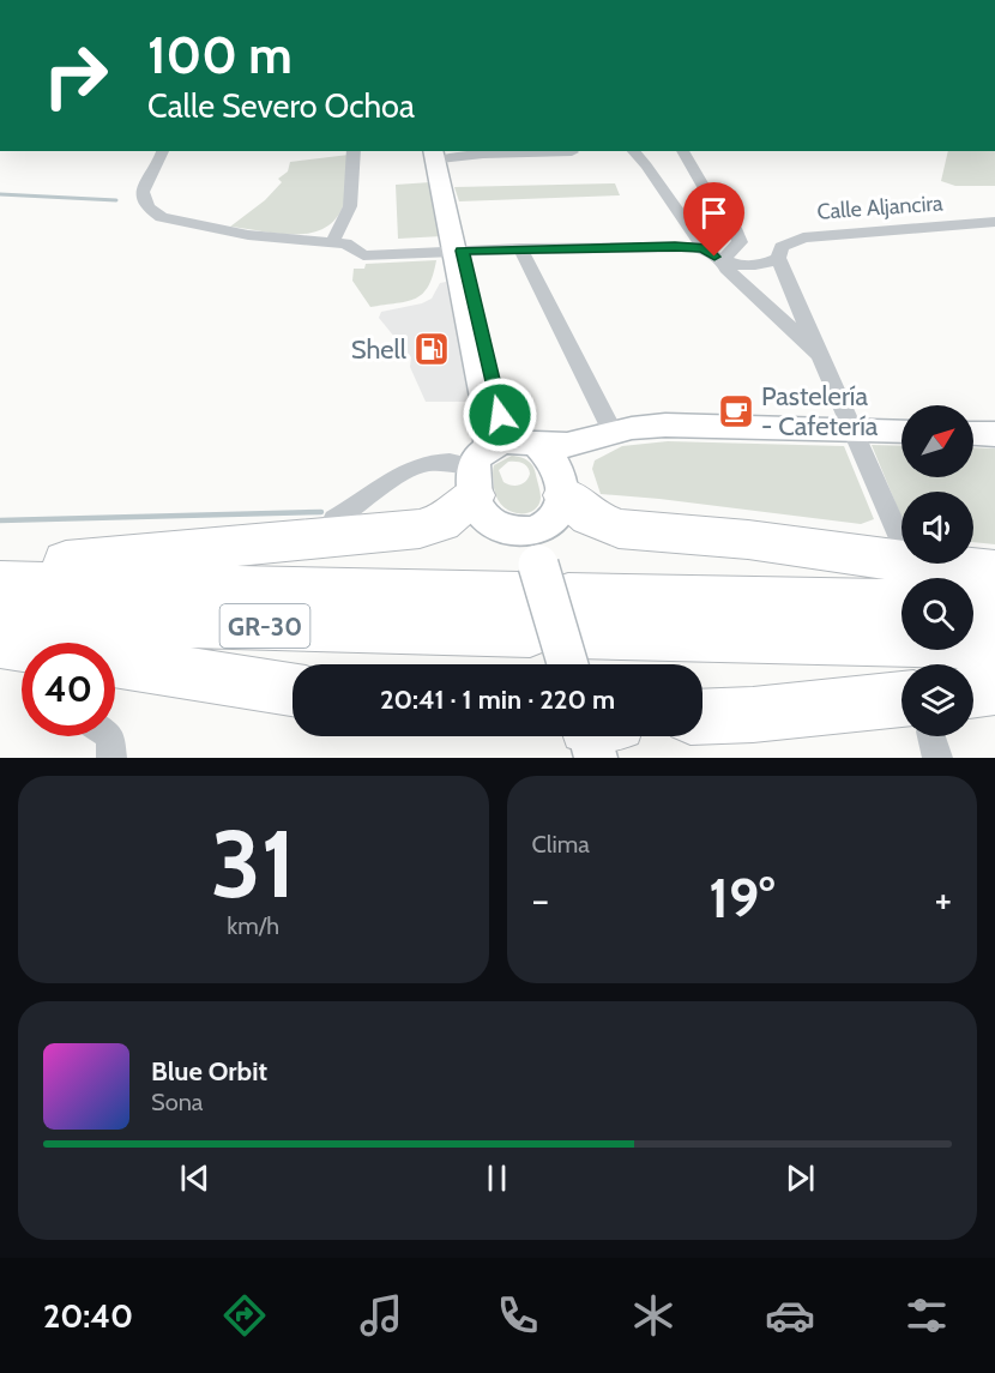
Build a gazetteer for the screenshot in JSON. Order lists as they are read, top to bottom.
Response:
{
  "streets": {
    "highway": ["GR-30"],
    "street": ["Calle Aljancira"]
  },
  "places": {
    "fuel station": ["Shell"],
    "cafe": ["Pastelería - Cafetería"]
  },
  "north": "top right",
  "page": {
    "turn": ["100 m", "Calle Severo Ochoa"],
    "limit": "40",
    "trip": "20:41 · 1 min · 220 m",
    "tile": [
      ["31", "km/h"],
      "Clima"
    ],
    "heat": ["−", "19°", "+"],
    "song": ["Blue Orbit", "Sona"],
    "tabs": "20:40"
  }
}
